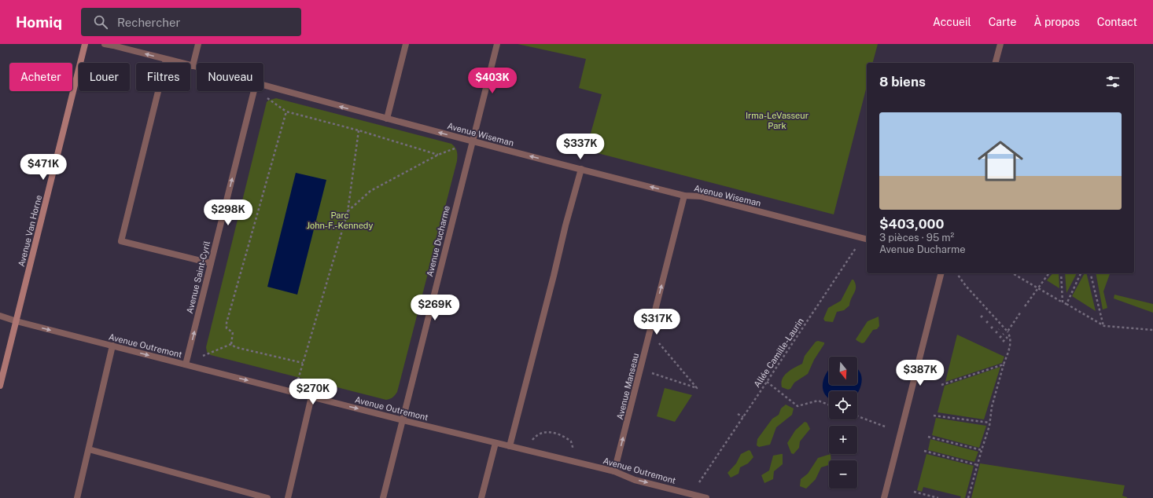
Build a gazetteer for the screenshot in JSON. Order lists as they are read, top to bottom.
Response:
{
  "streets": {
    "main road": ["Avenue Van Horne"],
    "street": [
      "Avenue Wiseman",
      "Avenue Ducharme",
      "Avenue Saint-Cyril",
      "Avenue Outremont",
      "Avenue Manseau"
    ],
    "path": ["Allée Camille-Laurin"]
  },
  "crossings": [
    ["Avenue Wiseman", "Avenue Ducharme"],
    ["Avenue Wiseman", "Allée Camille-Laurin"],
    ["Avenue Wiseman", "Avenue Manseau"],
    ["Avenue Van Horne", "Avenue Outremont"],
    ["Avenue Ducharme", "Avenue Outremont"],
    ["Avenue Saint-Cyril", "Avenue Outremont"],
    ["Avenue Outremont", "Avenue Manseau"]
  ],
  "one_way": [
    "Avenue Wiseman",
    "Avenue Saint-Cyril",
    "Avenue Outremont",
    "Avenue Manseau"
  ],
  "parks": ["Irma-LeVasseur Park", "Parc John-F.-Kennedy"],
  "north": "bottom",
  "page": {
    "header": "Homiq",
    "search": "Rechercher",
    "nav": [
      "Accueil",
      "Carte",
      "À propos",
      "Contact"
    ],
    "chip": [
      "Acheter",
      "Louer",
      "Filtres",
      "Nouveau"
    ],
    "heading": "8 biens",
    "price": [
      "$403K",
      "$337K",
      "$471K",
      "$298K",
      "$269K",
      "$317K",
      "$387K",
      "$270K"
    ],
    "list": [
      {
        "name": "$403,000",
        "note": "3 pièces · 95 m² · Avenue Ducharme"
      }
    ],
    "map_buttons": ["+", "−"]
  }
}
